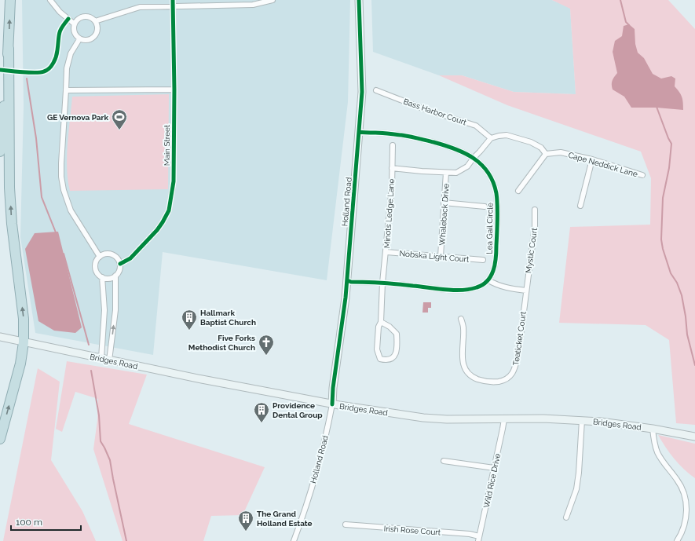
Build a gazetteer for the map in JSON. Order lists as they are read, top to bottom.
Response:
{
  "streets": {
    "main road": ["Holland Road", "Bridges Road"],
    "street": [
      "Bass Harbor Court",
      "Main Street",
      "Cape Neddick Lane",
      "Minots Ledge Lane",
      "Whaleback Drive",
      "Lea Gail Circle",
      "Mystic Court",
      "Nobska Light Court",
      "Teaticket Court",
      "Wild Rice Drive",
      "Irish Rose Court"
    ]
  },
  "crossings": [
    ["Holland Road", "Lea Gail Circle"],
    ["Holland Road", "Bridges Road"],
    ["Minots Ledge Lane", "Nobska Light Court"],
    ["Whaleback Drive", "Nobska Light Court"],
    ["Mystic Court", "Teaticket Court"],
    ["Bridges Road", "Wild Rice Drive"],
    ["Wild Rice Drive", "Irish Rose Court"]
  ],
  "places": {
    "sports": ["GE Vernova Park"],
    "building": ["Hallmark Baptist Church", "Providence Dental Group", "The Grand Holland Estate"],
    "church": ["Five Forks Methodist Church"]
  },
  "scale_bar": "100 m"
}
